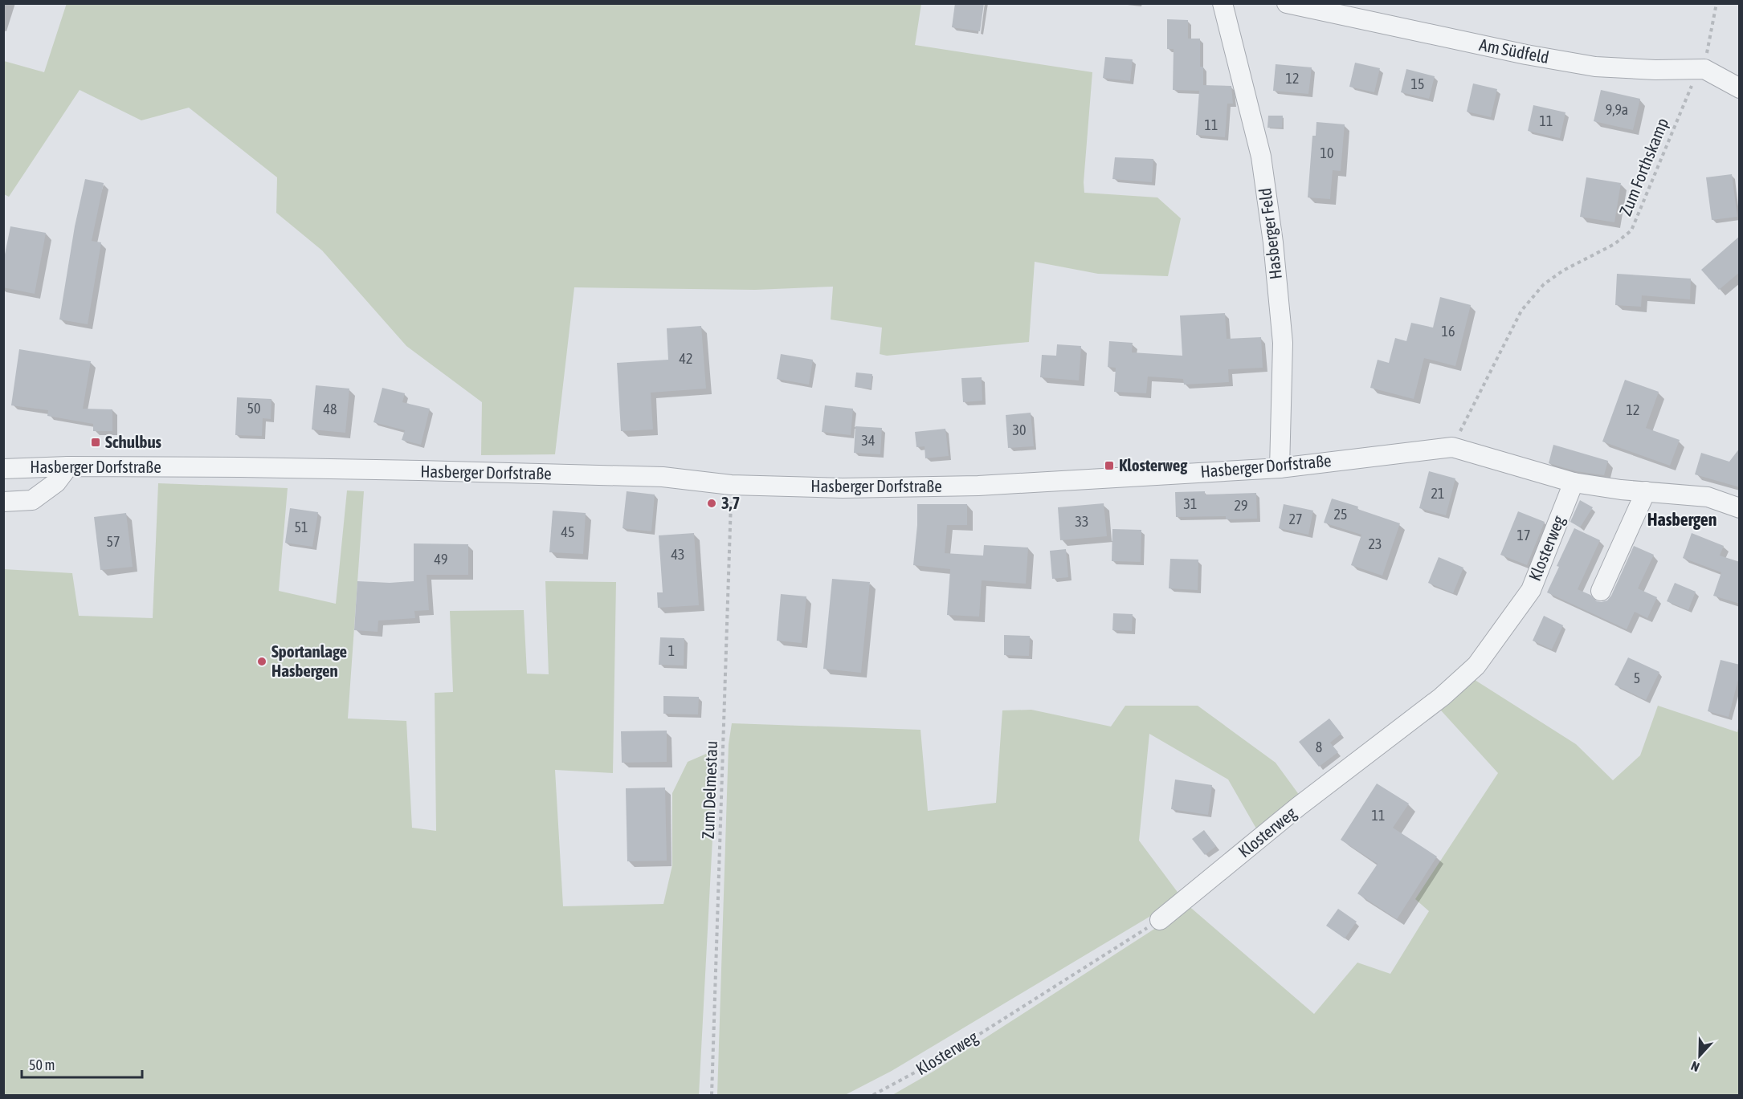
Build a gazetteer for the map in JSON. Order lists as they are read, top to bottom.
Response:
{
  "streets": {
    "street": [
      "Am Südfeld",
      "Hasberger Feld",
      "Hasberger Dorfstraße",
      "Klosterweg"
    ],
    "path": ["Zum Forthskamp", "Zum Delmestau"]
  },
  "crossings": [
    ["Am Südfeld", "Zum Forthskamp"],
    ["Zum Forthskamp", "Hasberger Dorfstraße"],
    ["Hasberger Feld", "Hasberger Dorfstraße"],
    ["Hasberger Dorfstraße", "Klosterweg"],
    ["Hasberger Dorfstraße", "Zum Delmestau"]
  ],
  "districts": ["Hasbergen"],
  "places": {
    "transit": ["Schulbus", "Klosterweg"],
    "other": ["3,7", "Sportanlage Hasbergen"]
  },
  "house_numbers": [
    "12",
    "15",
    "9,9a",
    "11",
    "11",
    "10",
    "16",
    "42",
    "50",
    "48",
    "12",
    "30",
    "34",
    "21",
    "31",
    "29",
    "25",
    "27",
    "33",
    "51",
    "45",
    "17",
    "57",
    "23",
    "43",
    "49",
    "1",
    "5",
    "8",
    "11"
  ],
  "scale_bar": "50 m",
  "north": "bottom"
}
